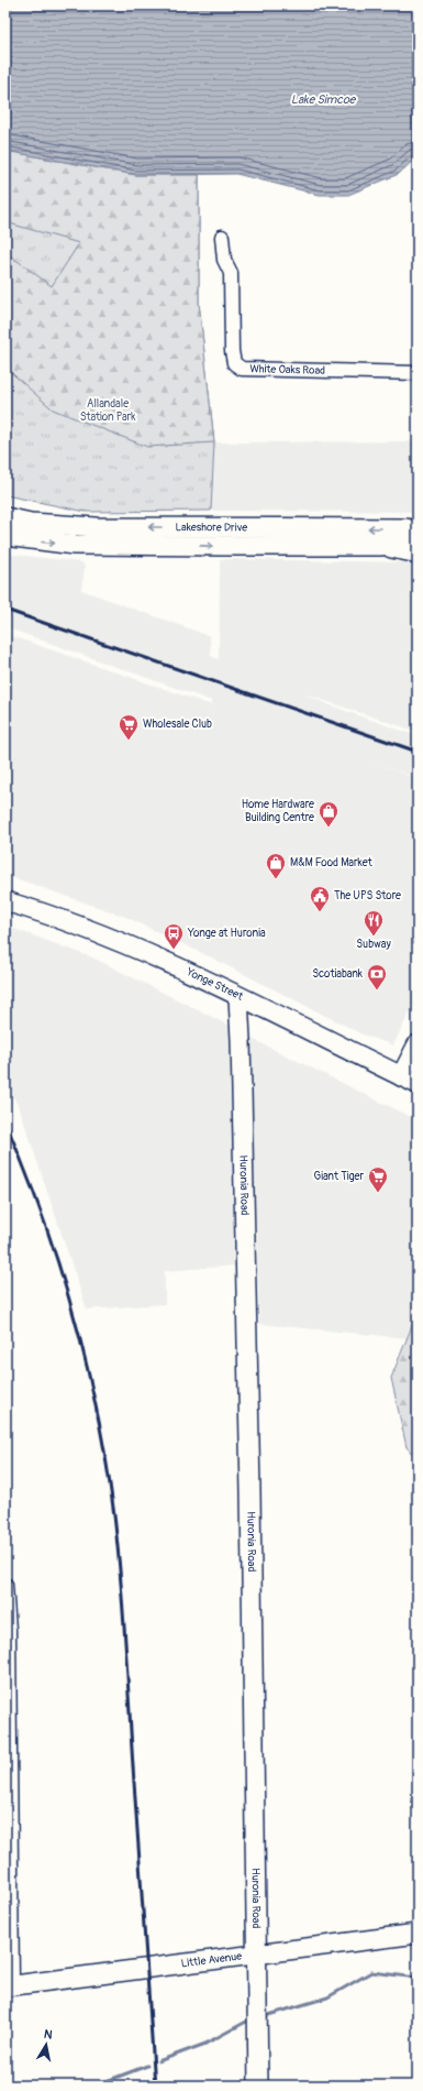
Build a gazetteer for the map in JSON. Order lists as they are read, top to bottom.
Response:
{
  "streets": {
    "main road": [
      "Lakeshore Drive",
      "Yonge Street",
      "Huronia Road",
      "Little Avenue"
    ],
    "street": ["White Oaks Road"]
  },
  "crossings": [
    ["Yonge Street", "Huronia Road"],
    ["Huronia Road", "Little Avenue"]
  ],
  "water": ["Lake Simcoe"],
  "parks": ["Allandale Station Park"],
  "places": {
    "supermarket": ["Wholesale Club", "Giant Tiger"],
    "shop": ["Home Hardware Building Centre", "M&M Food Market"],
    "public building": ["The UPS Store"],
    "restaurant": ["Subway"],
    "bus stop": ["Yonge at Huronia"],
    "bank": ["Scotiabank"]
  },
  "north": "top"
}
